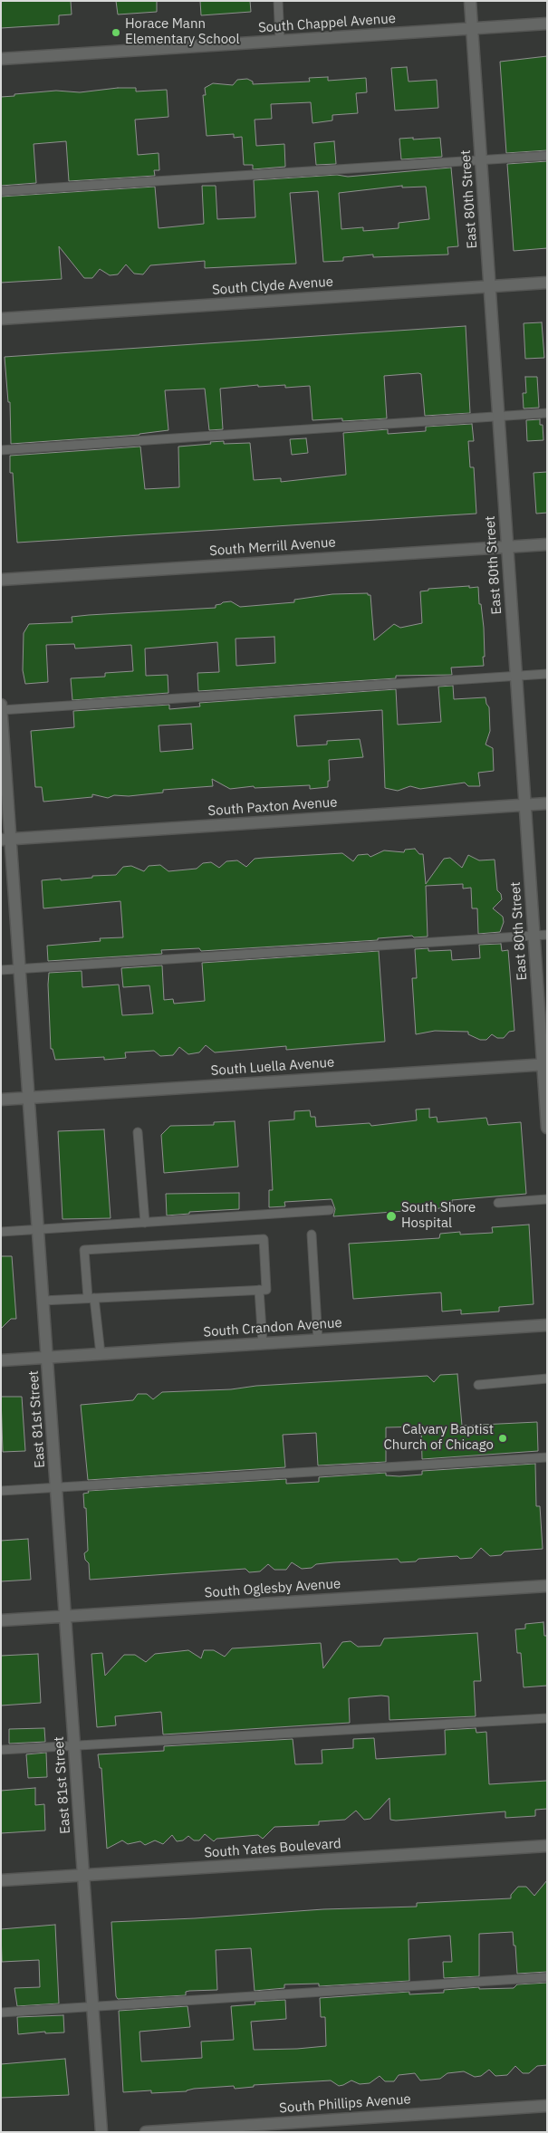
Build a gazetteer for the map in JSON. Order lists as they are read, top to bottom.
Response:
{
  "streets": {
    "street": [
      "South Chappel Avenue",
      "East 80th Street",
      "South Clyde Avenue",
      "South Merrill Avenue",
      "South Paxton Avenue",
      "South Luella Avenue",
      "South Crandon Avenue",
      "East 81st Street",
      "South Oglesby Avenue",
      "South Yates Boulevard",
      "South Phillips Avenue"
    ]
  },
  "crossings": [
    ["South Chappel Avenue", "East 80th Street"],
    ["East 80th Street", "South Clyde Avenue"],
    ["East 80th Street", "South Merrill Avenue"],
    ["East 80th Street", "South Paxton Avenue"],
    ["East 80th Street", "South Luella Avenue"],
    ["South Paxton Avenue", "East 81st Street"],
    ["South Luella Avenue", "East 81st Street"],
    ["South Crandon Avenue", "East 81st Street"],
    ["East 81st Street", "South Oglesby Avenue"],
    ["East 81st Street", "South Yates Boulevard"]
  ],
  "places": ["Horace Mann Elementary School", "South Shore Hospital", "Calvary Baptist Church of Chicago"]
}
